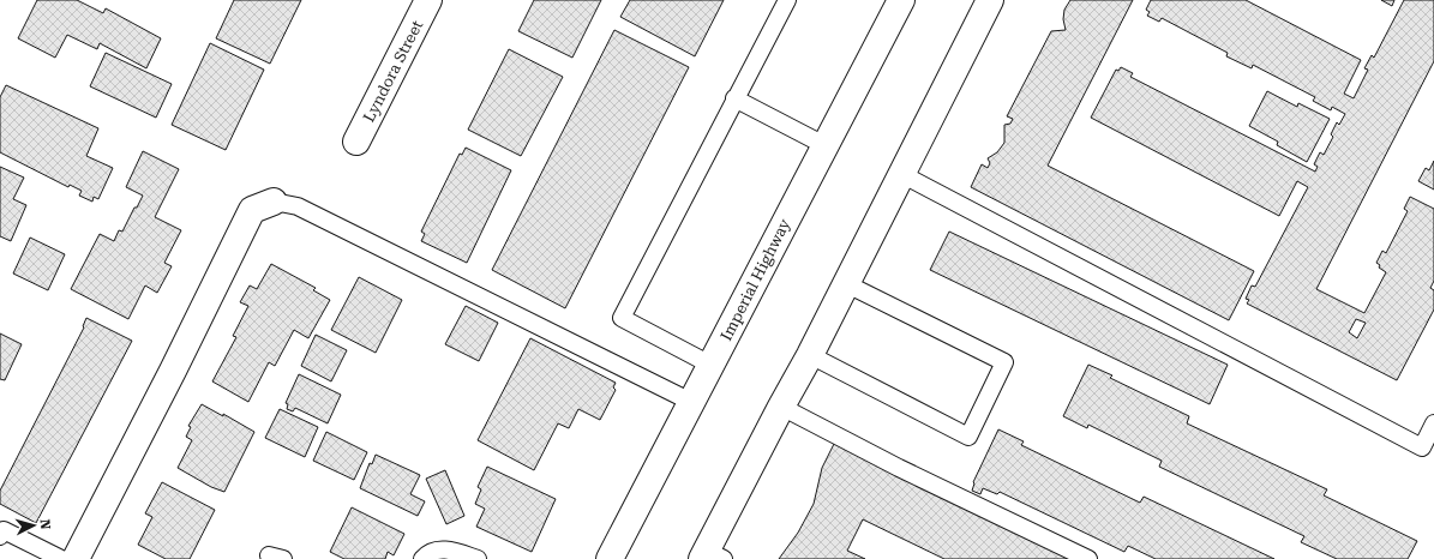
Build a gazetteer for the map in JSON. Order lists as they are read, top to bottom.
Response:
{
  "streets": {
    "main road": ["Lyndora Street", "Imperial Highway"]
  },
  "north": "right"
}
